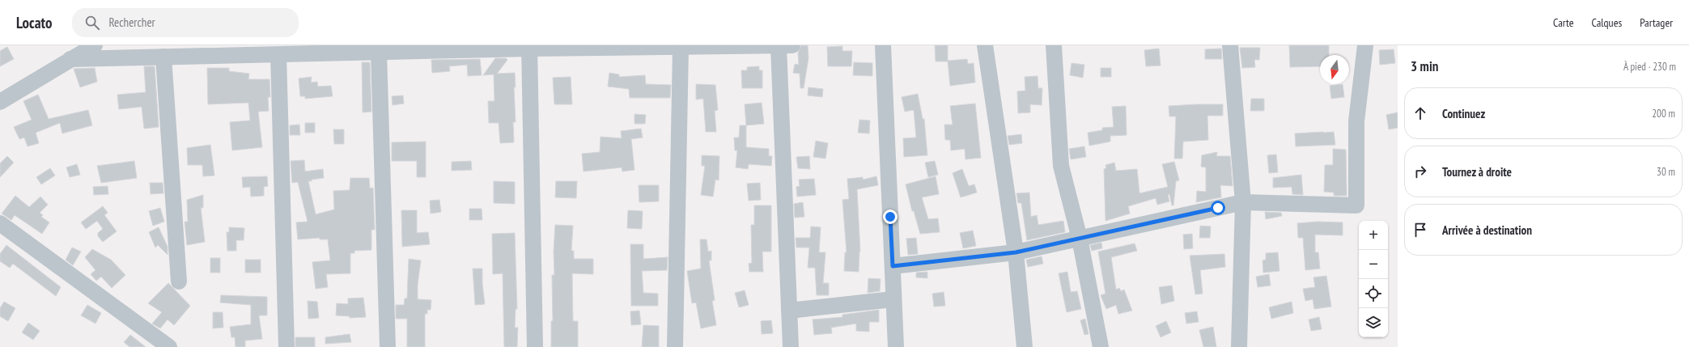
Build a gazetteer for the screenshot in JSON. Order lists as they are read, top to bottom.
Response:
{
  "north": "bottom",
  "page": {
    "header": "Locato",
    "search": "Rechercher",
    "nav": ["Carte", "Calques", "Partager"],
    "heading": ["3 min", "À pied · 230 m"],
    "list": [
      ["Continuez", "200 m"],
      ["Tournez à droite", "30 m"],
      "Arrivée à destination"
    ],
    "map_buttons": ["+", "−"]
  }
}
